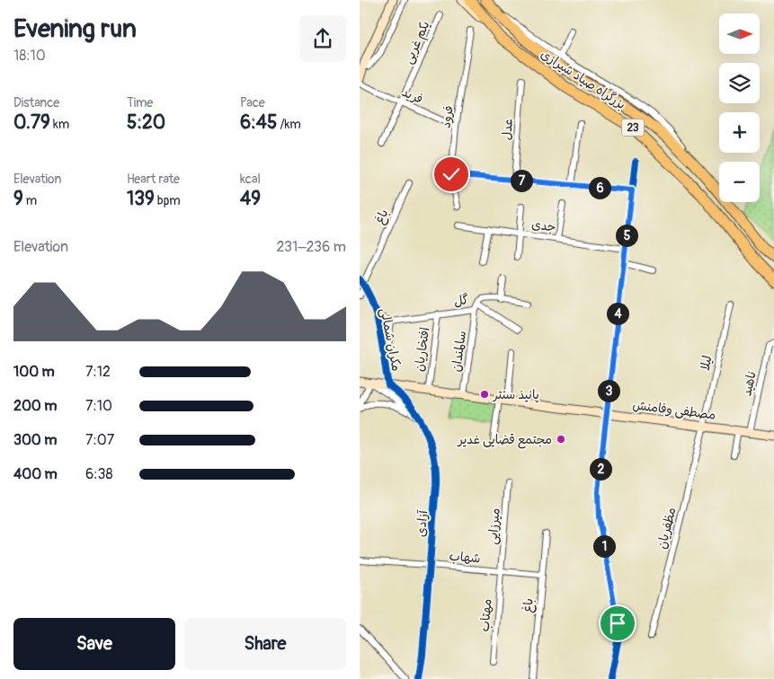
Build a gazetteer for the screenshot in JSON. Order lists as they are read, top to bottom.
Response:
{
  "streets": {
    "highway": ["بزرگراه صیاد شیرازی", "23"],
    "main road": ["مصطفی وفامنش"],
    "street": [
      "یکم غربی",
      "فرید",
      "فرود",
      "عدل",
      "باغ",
      "جدی",
      "گل",
      "مکران شمالی",
      "افتخاریان",
      "سالمندان",
      "لیلا",
      "ناهید",
      "آزادی",
      "میرزایی",
      "مظفریان",
      "شهاب",
      "مهتاب"
    ]
  },
  "crossings": [
    ["یکم غربی", "فرید"],
    ["فرید", "فرود"],
    ["باغ", "مکران شمالی"],
    ["باغ", "شهاب"],
    ["گل", "افتخاریان"],
    ["گل", "سالمندان"],
    ["مکران شمالی", "مصطفی وفامنش"],
    ["مکران شمالی", "آزادی"],
    ["افتخاریان", "مصطفی وفامنش"],
    ["سالمندان", "مصطفی وفامنش"],
    ["لیلا", "مصطفی وفامنش"],
    ["لیلا", "مظفریان"],
    ["ناهید", "مصطفی وفامنش"],
    ["مصطفی وفامنش", "آزادی"],
    ["مصطفی وفامنش", "مظفریان"],
    ["آزادی", "شهاب"],
    ["میرزایی", "شهاب"],
    ["میرزایی", "مهتاب"],
    ["شهاب", "مهتاب"]
  ],
  "places": ["پانیذ سنتر", "مجتمع قضایی غدیر"],
  "north": "right",
  "page": {
    "heading": ["Evening run", "18:10"],
    "map_buttons": ["+", "−"],
    "stats": [
      ["Distance", "0.79 km"],
      ["Time", "5:20"],
      ["Pace", "6:45 /km"],
      ["Elevation", "9 m"],
      ["Heart rate", "139 bpm"],
      ["kcal", "49"]
    ],
    "pins": [
      "7",
      "6",
      "5",
      "4",
      "3",
      "2",
      "1"
    ],
    "chart": ["Elevation", "231–236 m"],
    "list": [
      {
        "name": "100 m",
        "note": "7:12"
      },
      {
        "name": "200 m",
        "note": "7:10"
      },
      {
        "name": "300 m",
        "note": "7:07"
      },
      {
        "name": "400 m",
        "note": "6:38"
      }
    ],
    "buttons": ["Save", "Share"]
  }
}
